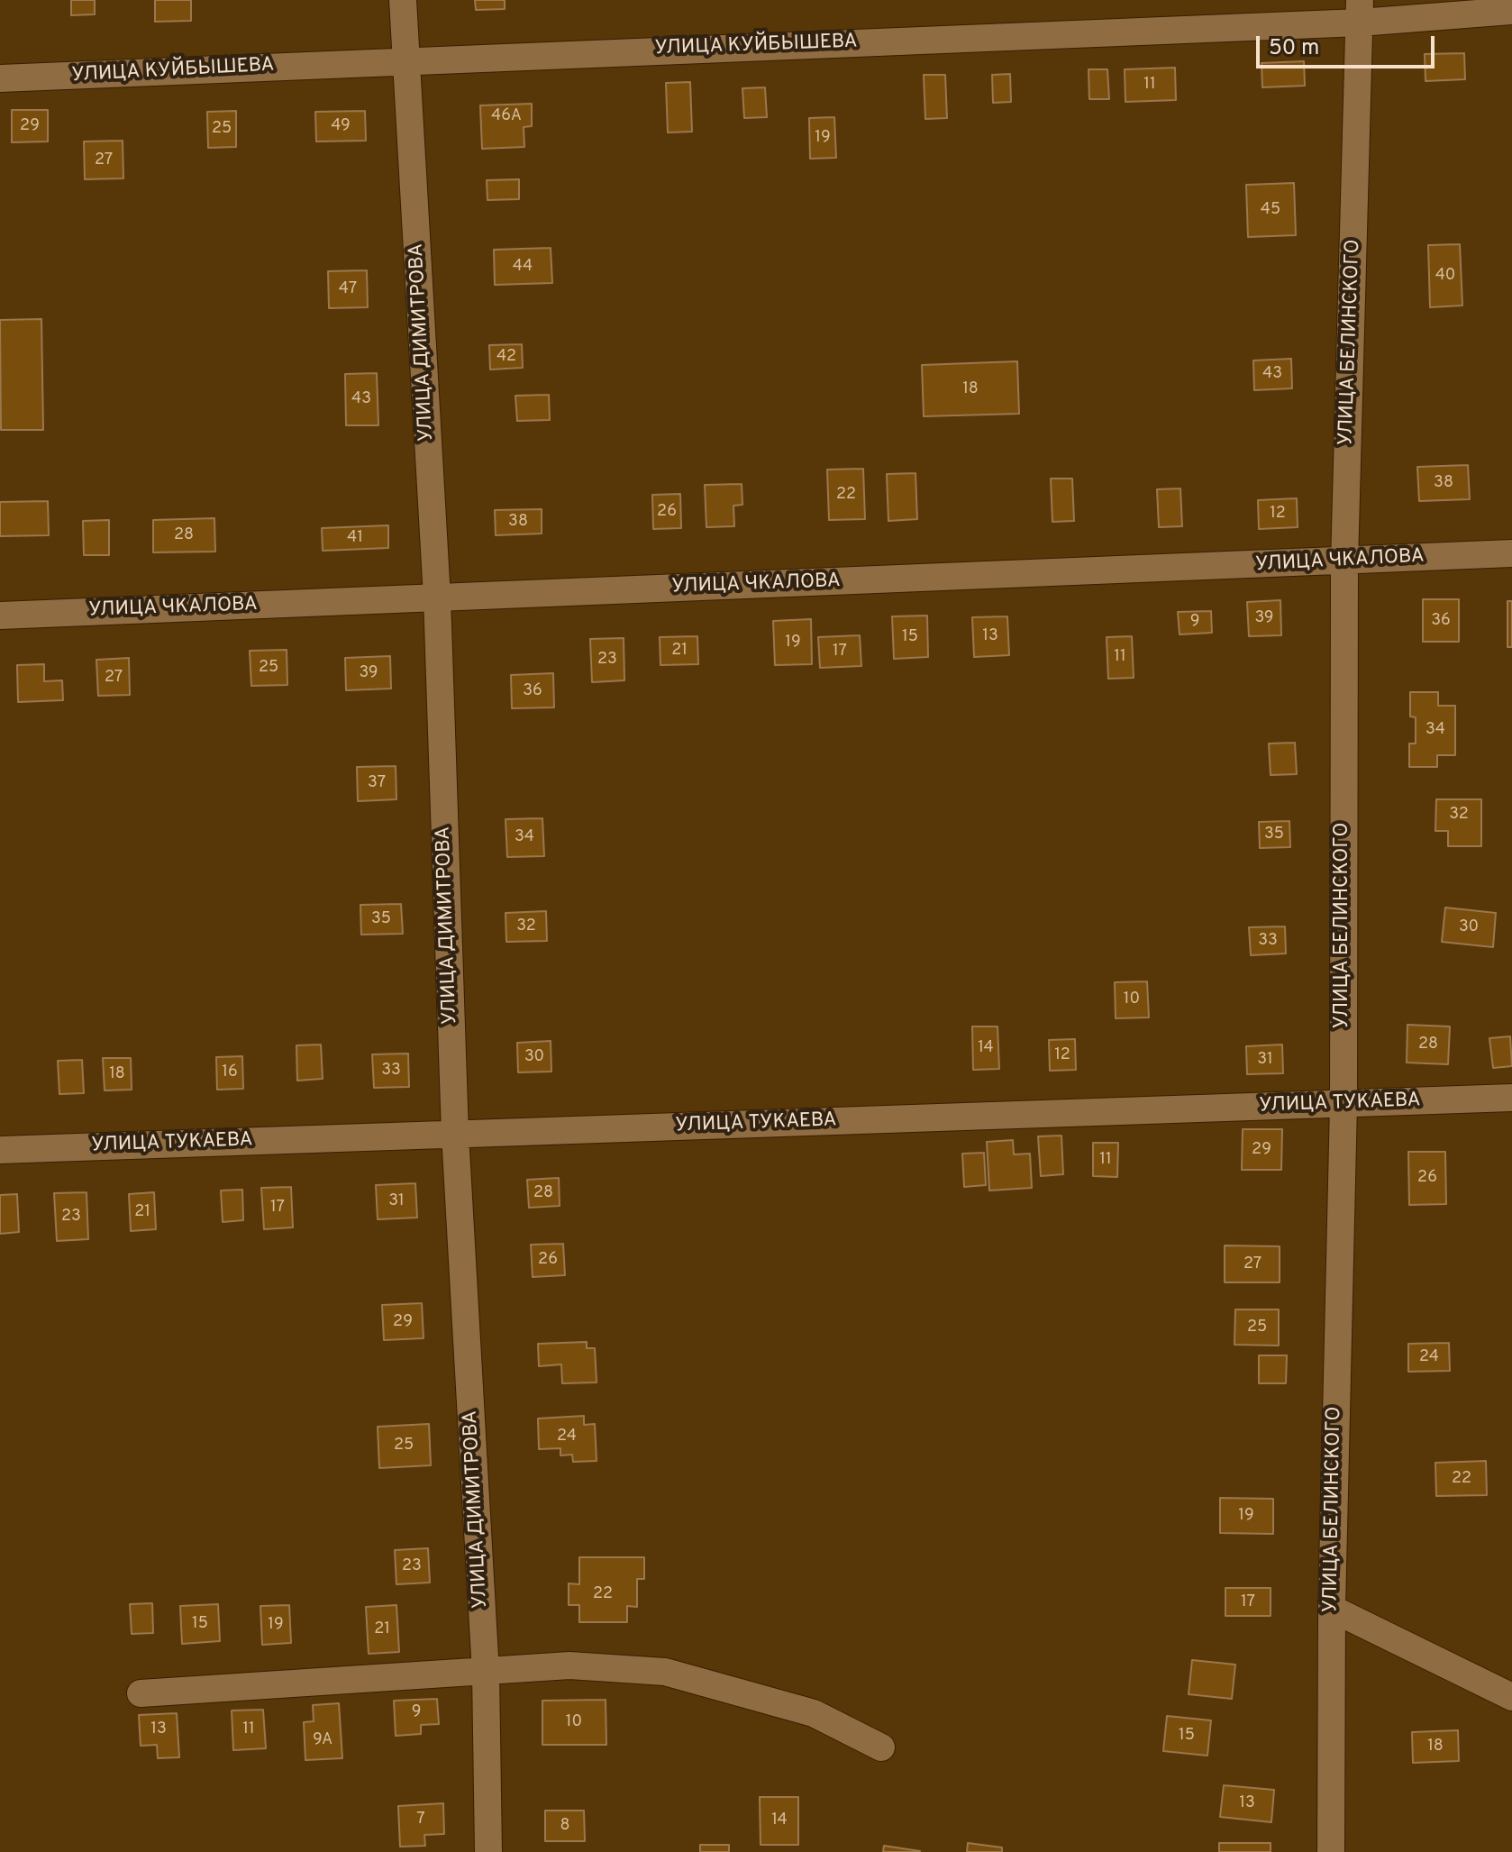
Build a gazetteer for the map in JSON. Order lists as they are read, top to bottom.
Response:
{
  "streets": {
    "street": [
      "УЛИЦА КУЙБЫШЕВА",
      "УЛИЦА ДИМИТРОВА",
      "УЛИЦА БЕЛИНСКОГО",
      "УЛИЦА ЧКАЛОВА",
      "УЛИЦА ТУКАЕВА"
    ]
  },
  "crossings": [
    ["УЛИЦА КУЙБЫШЕВА", "УЛИЦА ДИМИТРОВА"],
    ["УЛИЦА КУЙБЫШЕВА", "УЛИЦА БЕЛИНСКОГО"],
    ["УЛИЦА ДИМИТРОВА", "УЛИЦА ЧКАЛОВА"],
    ["УЛИЦА ДИМИТРОВА", "УЛИЦА ТУКАЕВА"],
    ["УЛИЦА БЕЛИНСКОГО", "УЛИЦА ЧКАЛОВА"],
    ["УЛИЦА БЕЛИНСКОГО", "УЛИЦА ТУКАЕВА"]
  ],
  "house_numbers": [
    "11",
    "46А",
    "29",
    "49",
    "25",
    "19",
    "27",
    "45",
    "44",
    "40",
    "47",
    "42",
    "43",
    "18",
    "43",
    "38",
    "22",
    "26",
    "12",
    "38",
    "28",
    "41",
    "39",
    "36",
    "9",
    "13",
    "15",
    "19",
    "21",
    "17",
    "11",
    "23",
    "25",
    "39",
    "27",
    "36",
    "34",
    "37",
    "32",
    "35",
    "34",
    "35",
    "32",
    "30",
    "33",
    "10",
    "28",
    "14",
    "12",
    "30",
    "31",
    "33",
    "16",
    "18",
    "29",
    "11",
    "26",
    "28",
    "31",
    "17",
    "21",
    "23",
    "26",
    "27",
    "29",
    "25",
    "24",
    "24",
    "25",
    "22",
    "19",
    "23",
    "22",
    "17",
    "15",
    "19",
    "21",
    "9",
    "10",
    "13",
    "11",
    "15",
    "9А",
    "18",
    "13",
    "7",
    "14",
    "8"
  ],
  "scale_bar": "50 m"
}
